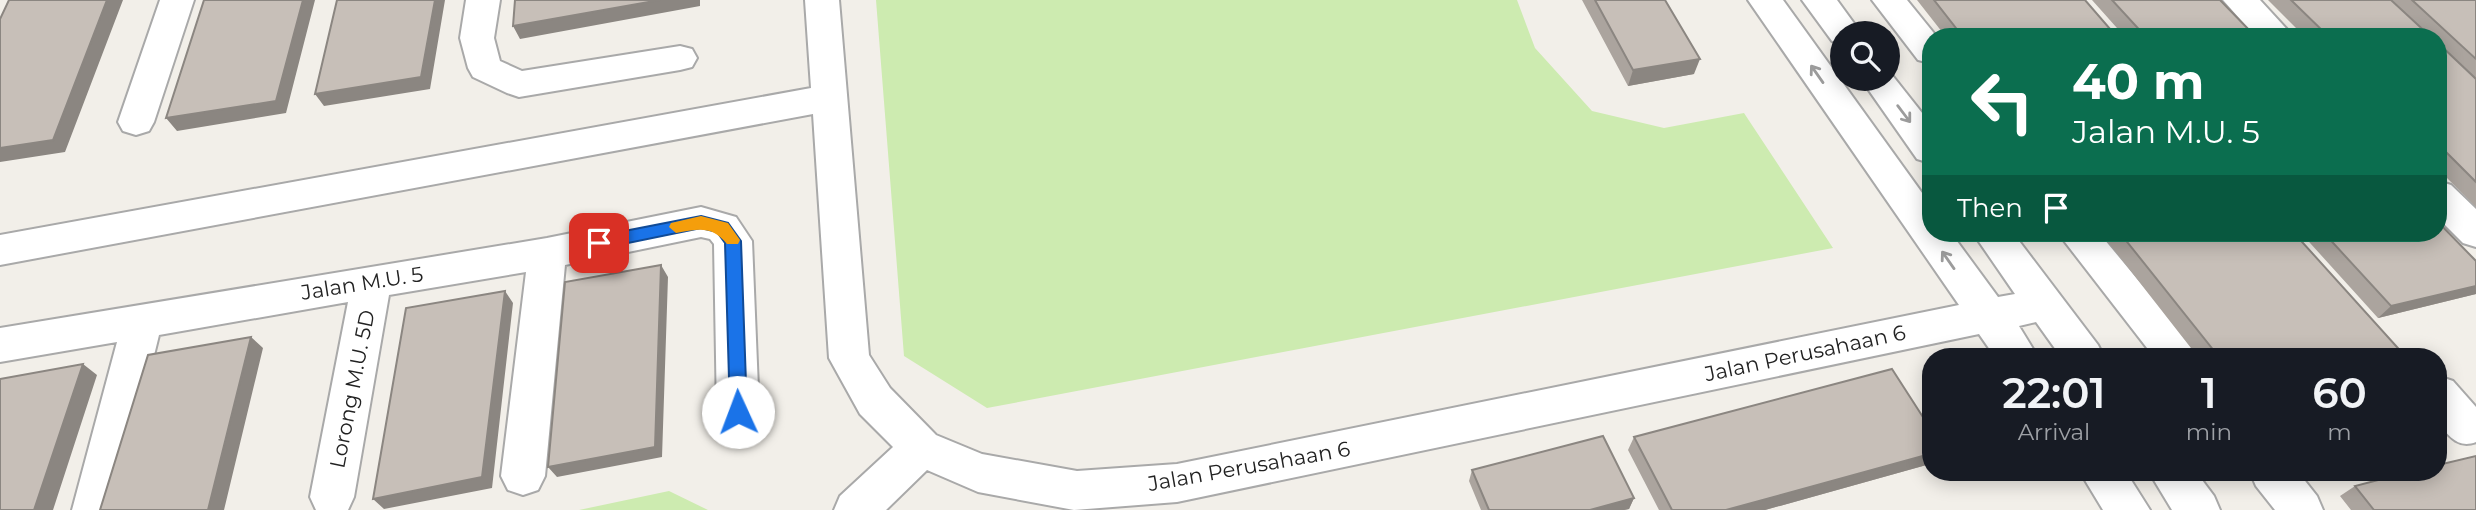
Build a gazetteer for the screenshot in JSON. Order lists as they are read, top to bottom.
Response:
{
  "streets": {
    "street": ["Jalan M.U. 5", "Jalan Perusahaan 6", "Lorong M.U. 5D"]
  },
  "crossings": [
    ["Jalan M.U. 5", "Lorong M.U. 5D"]
  ],
  "page": {
    "turn": ["40 m", "Jalan M.U. 5"],
    "then": "Then",
    "eta": [
      "22:01",
      "Arrival",
      "1",
      "min",
      "60",
      "m"
    ]
  }
}
